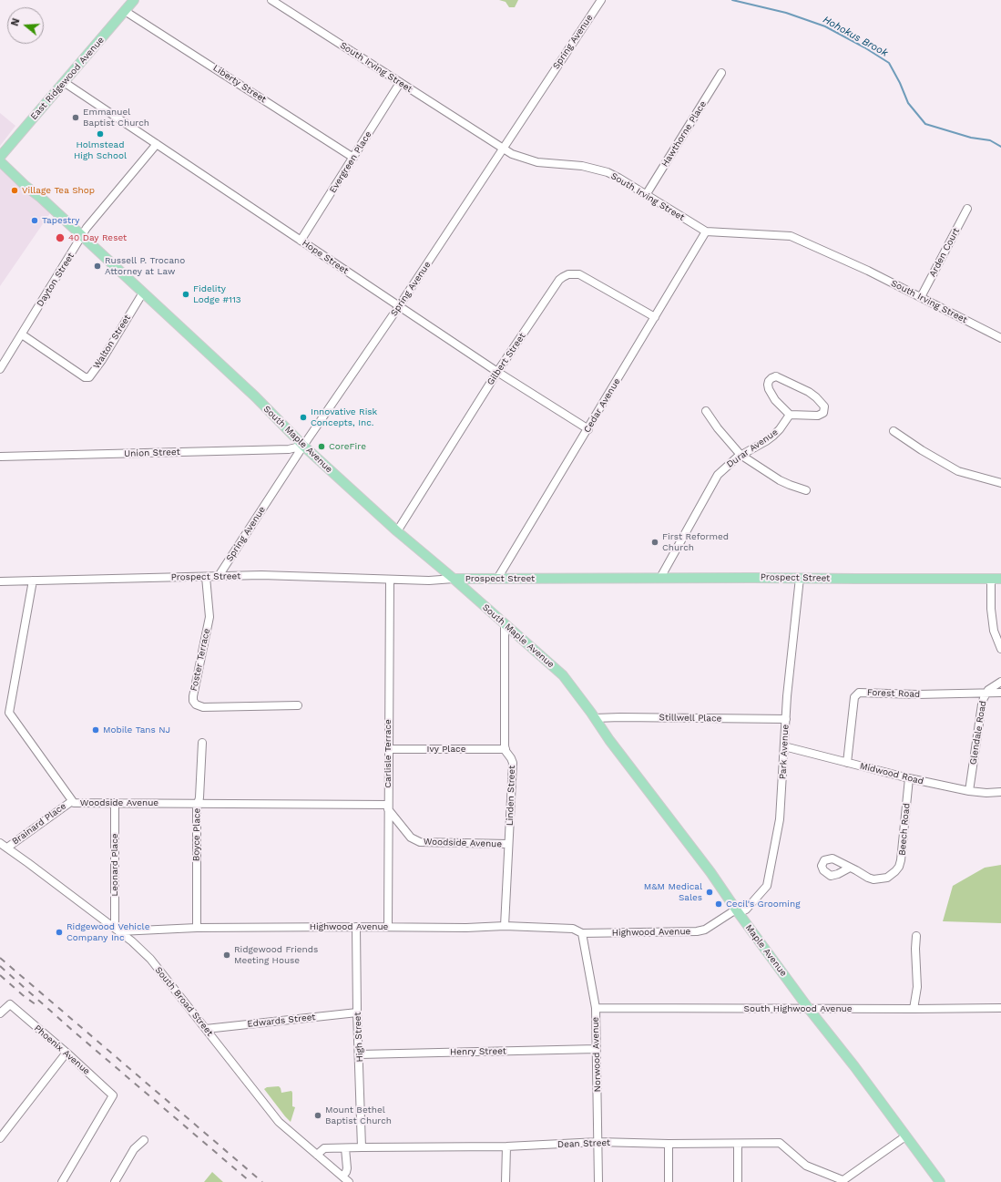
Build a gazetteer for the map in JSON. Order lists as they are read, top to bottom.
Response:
{
  "streets": {
    "main road": [
      "East Ridgewood Avenue",
      "South Maple Avenue",
      "Prospect Street",
      "Maple Avenue"
    ],
    "street": [
      "Spring Avenue",
      "South Irving Street",
      "Liberty Street",
      "Hawthorne Place",
      "Evergreen Place",
      "Arden Court",
      "Hope Street",
      "Dayton Street",
      "Walton Street",
      "Gilbert Street",
      "Cedar Avenue",
      "Durar Avenue",
      "Union Street",
      "Foster Terrace",
      "Forest Road",
      "Stillwell Place",
      "Glendale Road",
      "Ivy Place",
      "Park Avenue",
      "Carlisle Terrace",
      "Midwood Road",
      "Linden Street",
      "Woodside Avenue",
      "Brainard Place",
      "Beech Road",
      "Boyce Place",
      "Leonard Place",
      "Highwood Avenue",
      "South Broad Street",
      "South Highwood Avenue",
      "Edwards Street",
      "High Street",
      "Phoenix Avenue",
      "Henry Street",
      "Norwood Avenue",
      "Dean Street"
    ]
  },
  "crossings": [
    ["Spring Avenue", "South Irving Street"],
    ["Spring Avenue", "Hope Street"],
    ["Spring Avenue", "South Maple Avenue"],
    ["Spring Avenue", "Union Street"],
    ["Spring Avenue", "Prospect Street"],
    ["South Irving Street", "Hawthorne Place"],
    ["South Irving Street", "Evergreen Place"],
    ["South Irving Street", "Arden Court"],
    ["South Irving Street", "Cedar Avenue"],
    ["East Ridgewood Avenue", "Liberty Street"],
    ["East Ridgewood Avenue", "Hope Street"],
    ["Liberty Street", "Evergreen Place"],
    ["Evergreen Place", "Hope Street"],
    ["Hope Street", "Dayton Street"],
    ["Hope Street", "Gilbert Street"],
    ["Hope Street", "Cedar Avenue"],
    ["Dayton Street", "Walton Street"],
    ["Dayton Street", "South Maple Avenue"],
    ["Walton Street", "South Maple Avenue"],
    ["Gilbert Street", "Cedar Avenue"],
    ["Gilbert Street", "South Maple Avenue"],
    ["Cedar Avenue", "Prospect Street"],
    ["South Maple Avenue", "Union Street"],
    ["South Maple Avenue", "Prospect Street"],
    ["South Maple Avenue", "Stillwell Place"],
    ["South Maple Avenue", "Linden Street"],
    ["South Maple Avenue", "Maple Avenue"],
    ["Durar Avenue", "Prospect Street"],
    ["Prospect Street", "Foster Terrace"],
    ["Prospect Street", "Park Avenue"],
    ["Prospect Street", "Carlisle Terrace"],
    ["Prospect Street", "Woodside Avenue"],
    ["Forest Road", "Glendale Road"],
    ["Forest Road", "Midwood Road"],
    ["Stillwell Place", "Park Avenue"],
    ["Stillwell Place", "Maple Avenue"],
    ["Glendale Road", "Midwood Road"],
    ["Ivy Place", "Carlisle Terrace"],
    ["Ivy Place", "Linden Street"],
    ["Park Avenue", "Midwood Road"],
    ["Park Avenue", "Highwood Avenue"],
    ["Park Avenue", "Maple Avenue"],
    ["Carlisle Terrace", "Woodside Avenue"],
    ["Carlisle Terrace", "Highwood Avenue"],
    ["Midwood Road", "Beech Road"],
    ["Linden Street", "Woodside Avenue"],
    ["Linden Street", "Highwood Avenue"],
    ["Woodside Avenue", "Brainard Place"],
    ["Woodside Avenue", "Boyce Place"],
    ["Woodside Avenue", "Leonard Place"],
    ["Brainard Place", "South Broad Street"],
    ["Boyce Place", "Highwood Avenue"],
    ["Leonard Place", "Highwood Avenue"],
    ["Leonard Place", "South Broad Street"],
    ["Highwood Avenue", "Maple Avenue"],
    ["Highwood Avenue", "South Broad Street"],
    ["Highwood Avenue", "High Street"],
    ["Highwood Avenue", "Norwood Avenue"],
    ["Maple Avenue", "South Highwood Avenue"],
    ["South Broad Street", "Edwards Street"],
    ["South Broad Street", "Dean Street"],
    ["South Highwood Avenue", "Norwood Avenue"],
    ["Edwards Street", "High Street"],
    ["High Street", "Henry Street"],
    ["High Street", "Dean Street"],
    ["Henry Street", "Norwood Avenue"],
    ["Norwood Avenue", "Dean Street"]
  ],
  "water": ["Hohokus Brook"],
  "places": [
    "Emmanuel Baptist Church",
    "Holmstead High School",
    "Village Tea Shop",
    "Tapestry",
    "40 Day Reset",
    "Russell P. Trocano Attorney at Law",
    "Fidelity Lodge #113",
    "Innovative Risk Concepts, Inc.",
    "CoreFire",
    "First Reformed Church",
    "Mobile Tans NJ",
    "M&M Medical Sales",
    "Cecil's Grooming",
    "Ridgewood Vehicle Company Inc",
    "Ridgewood Friends Meeting House",
    "Mount Bethel Baptist Church"
  ],
  "north": "left"
}
